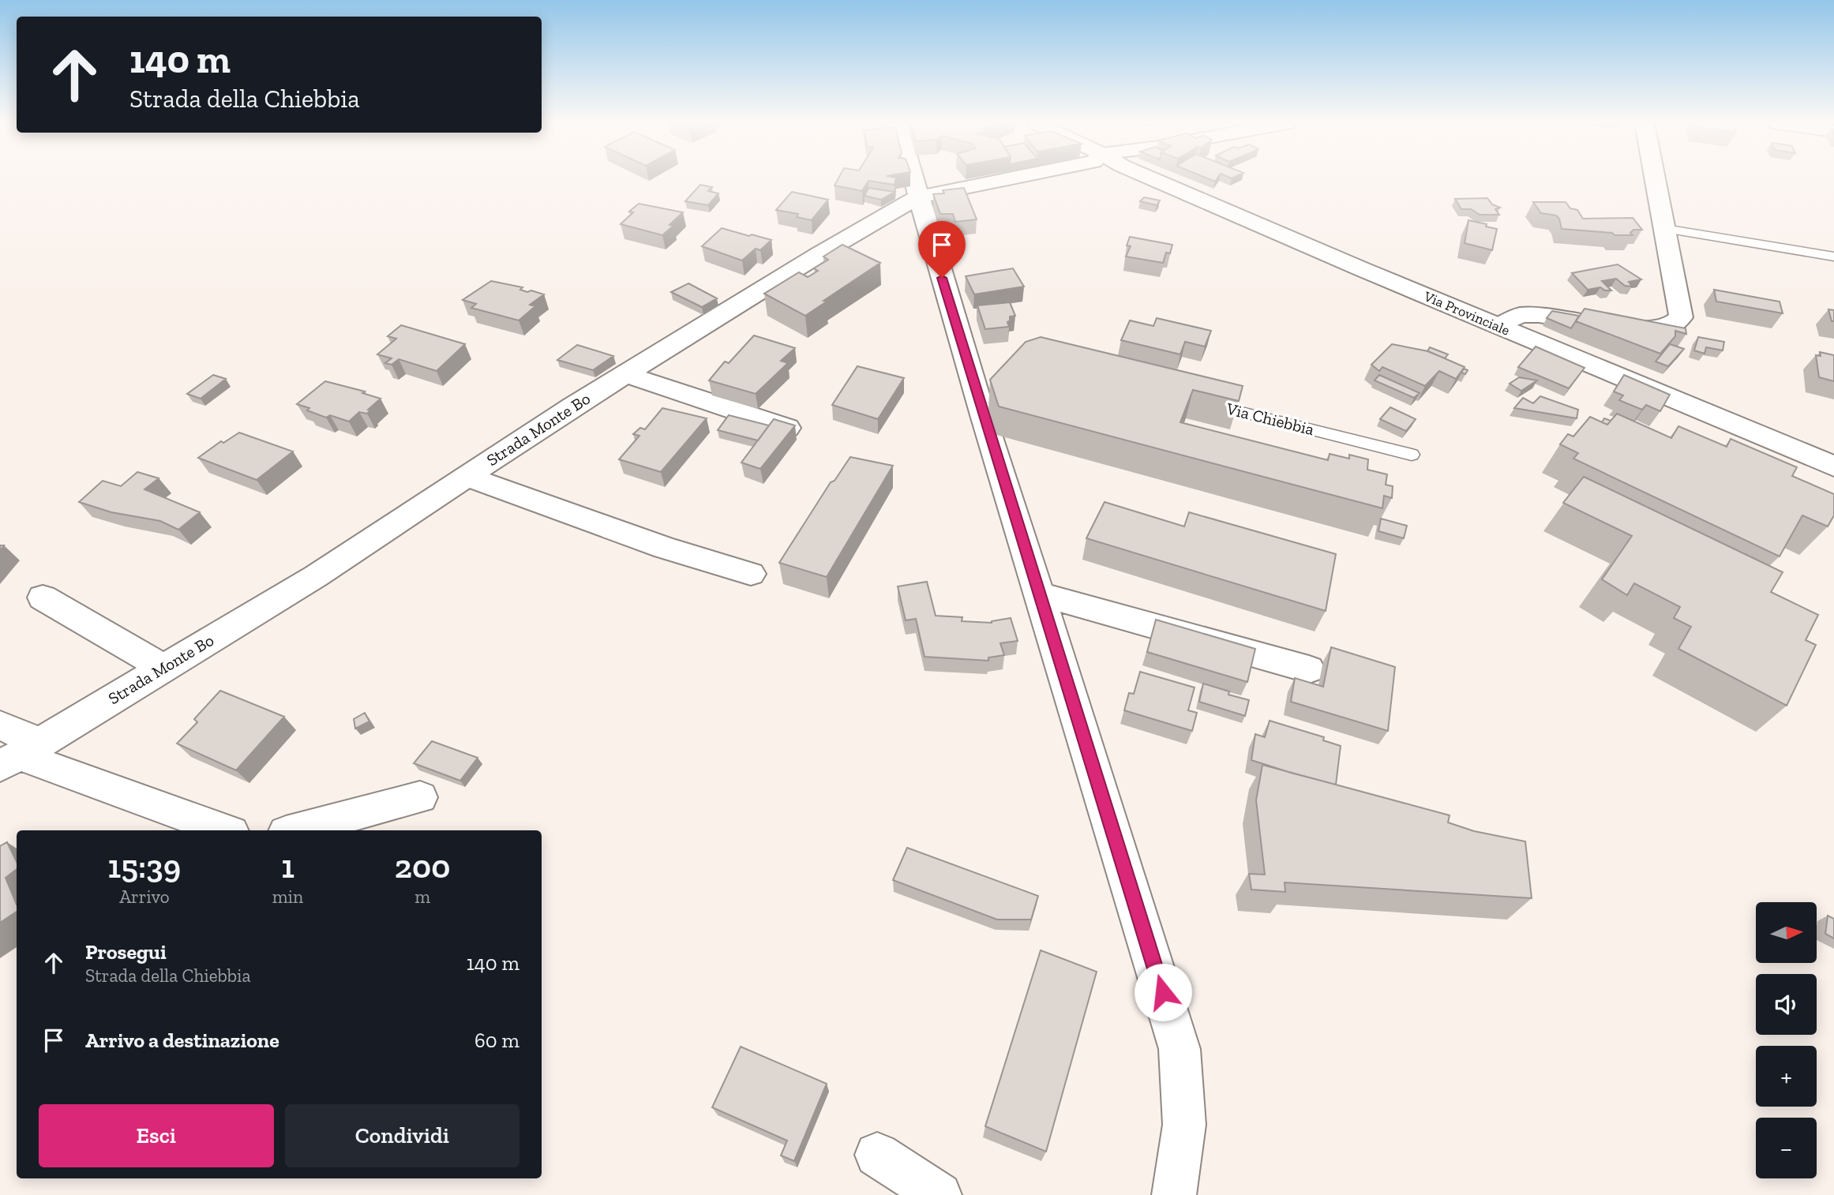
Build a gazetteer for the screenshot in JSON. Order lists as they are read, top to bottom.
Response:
{
  "streets": {
    "street": ["Via Provinciale", "Strada Monte Bo"],
    "lane": ["Via Chiebbia"]
  },
  "north": "right",
  "page": {
    "turn": ["140 m", "Strada della Chiebbia"],
    "eta": [
      "15:39",
      "Arrivo",
      "1",
      "min",
      "200",
      "m"
    ],
    "map_buttons": ["+", "−"],
    "list": [
      {
        "name": "Prosegui",
        "note": "Strada della Chiebbia",
        "value": "140 m"
      },
      {
        "name": "Arrivo a destinazione",
        "value": "60 m"
      }
    ],
    "buttons": ["Esci", "Condividi"]
  }
}
